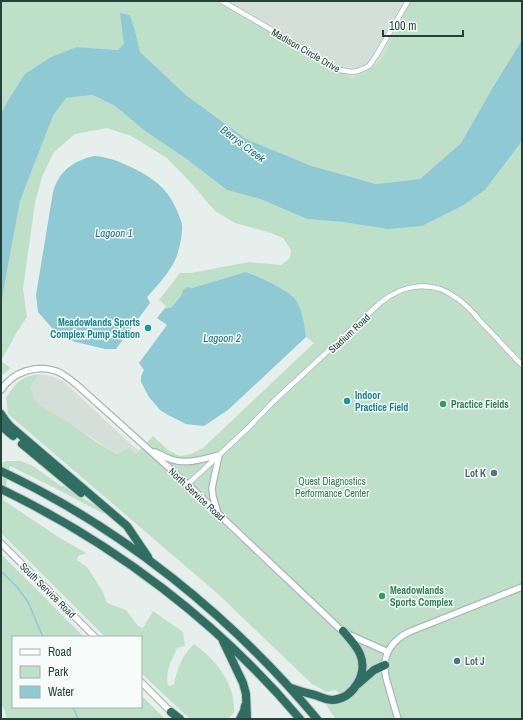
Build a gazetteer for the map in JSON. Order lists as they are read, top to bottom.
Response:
{
  "streets": {
    "street": [
      "Madison Circle Drive",
      "Stadium Road",
      "North Service Road",
      "South Service Road"
    ]
  },
  "crossings": [
    ["Stadium Road", "North Service Road"]
  ],
  "water": ["Berrys Creek", "Lagoon 1", "Lagoon 2"],
  "parks": ["Quest Diagnostics Performance Center"],
  "places": [
    "Meadowlands Sports Complex Pump Station",
    "Indoor Practice Field",
    "Practice Fields",
    "Lot K",
    "Meadowlands Sports Complex",
    "Lot J"
  ],
  "legend": ["Road", "Park", "Water"],
  "scale_bar": "100 m"
}
